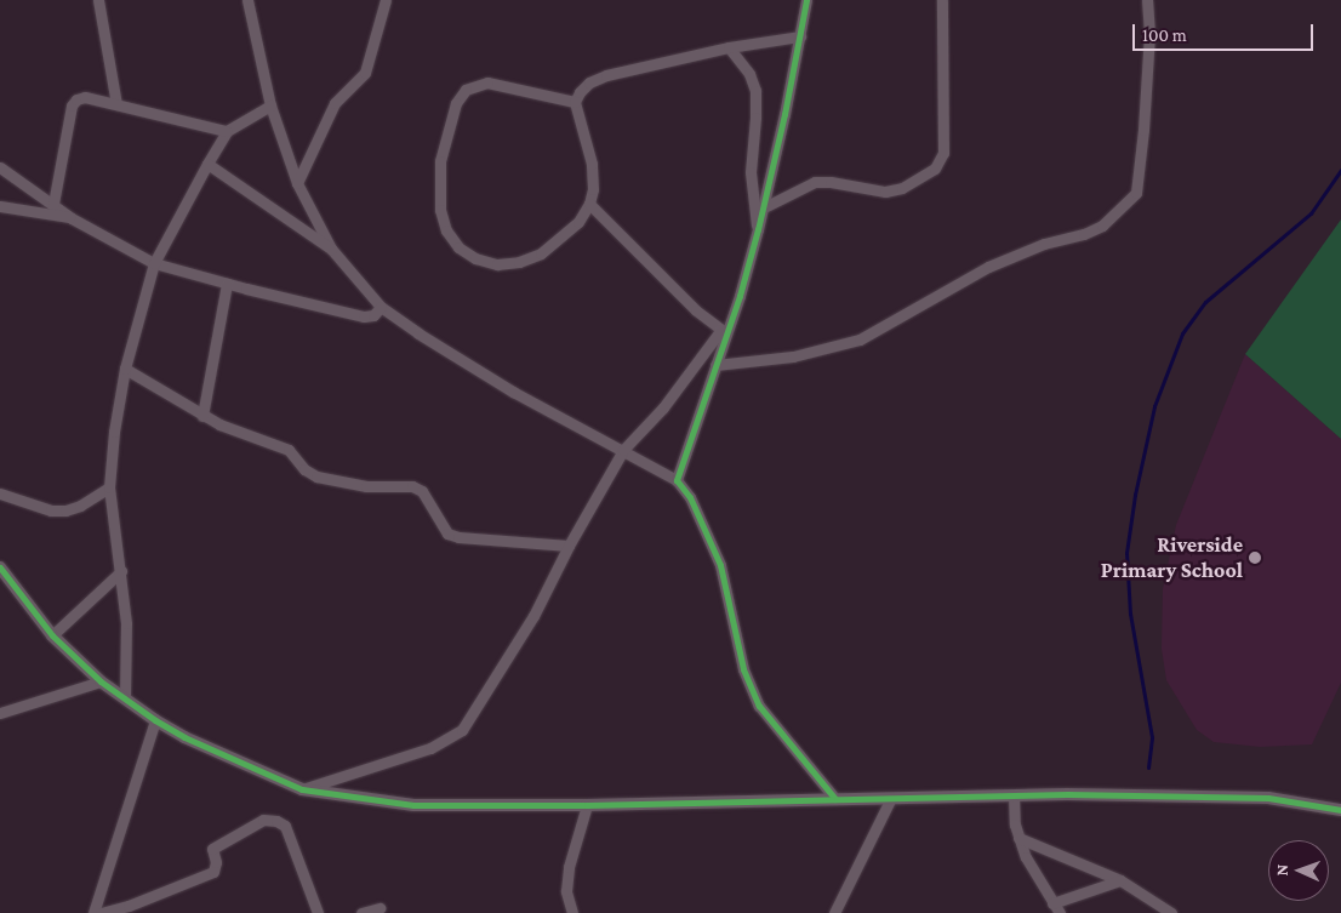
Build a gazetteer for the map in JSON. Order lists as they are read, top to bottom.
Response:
{
  "places": ["Riverside Primary School"],
  "scale_bar": "100 m",
  "north": "left"
}
